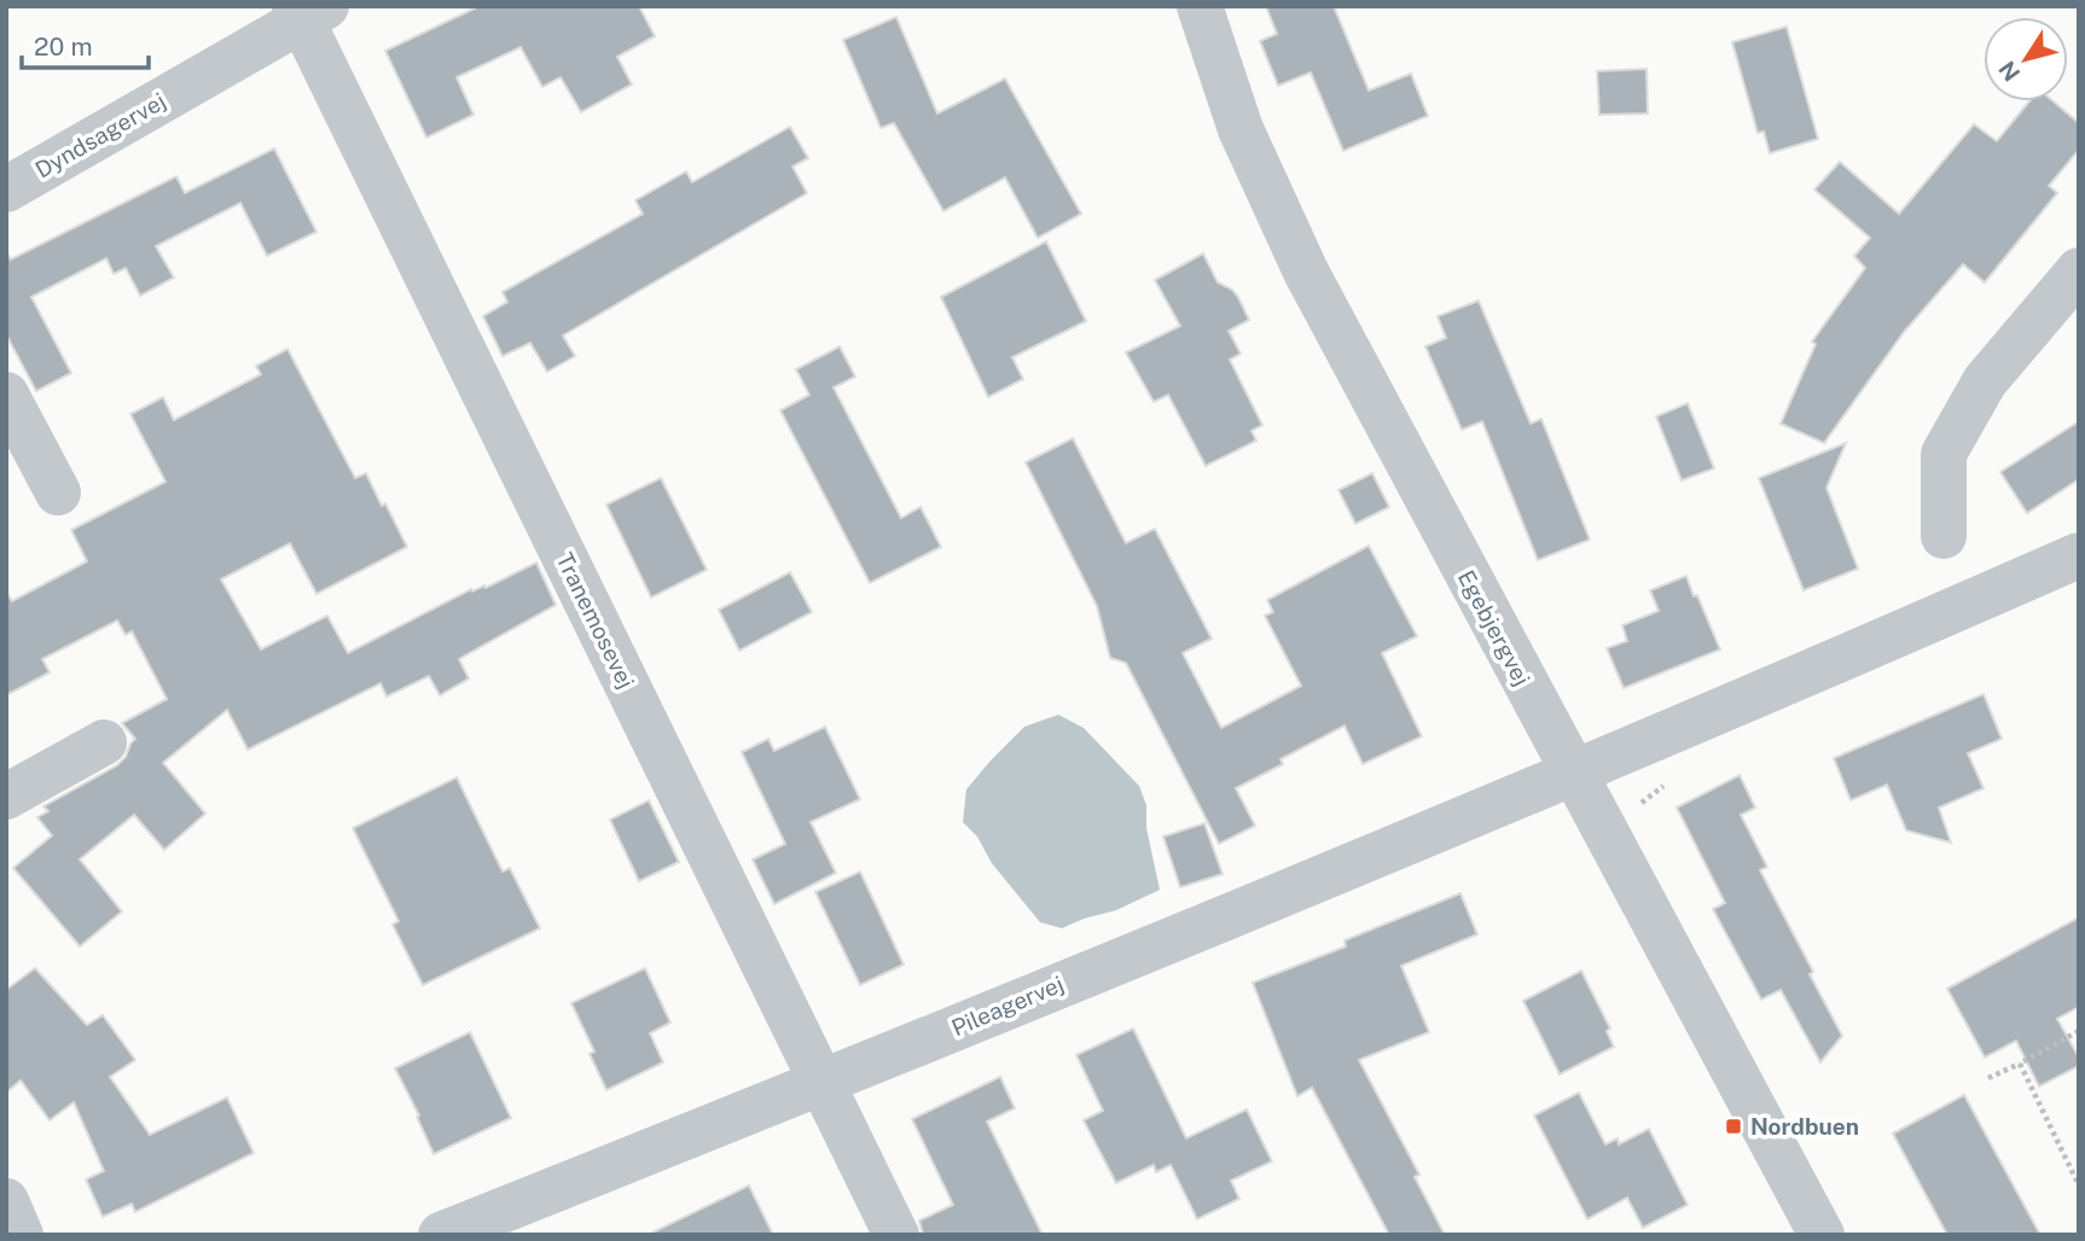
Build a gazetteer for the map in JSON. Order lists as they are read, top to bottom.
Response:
{
  "streets": {
    "street": [
      "Dyndsagervej",
      "Tranemosevej",
      "Egebjergvej",
      "Pileagervej"
    ]
  },
  "crossings": [
    ["Dyndsagervej", "Tranemosevej"],
    ["Tranemosevej", "Pileagervej"],
    ["Egebjergvej", "Pileagervej"]
  ],
  "places": {
    "transit": ["Nordbuen"]
  },
  "scale_bar": "20 m",
  "north": "bottom left"
}
